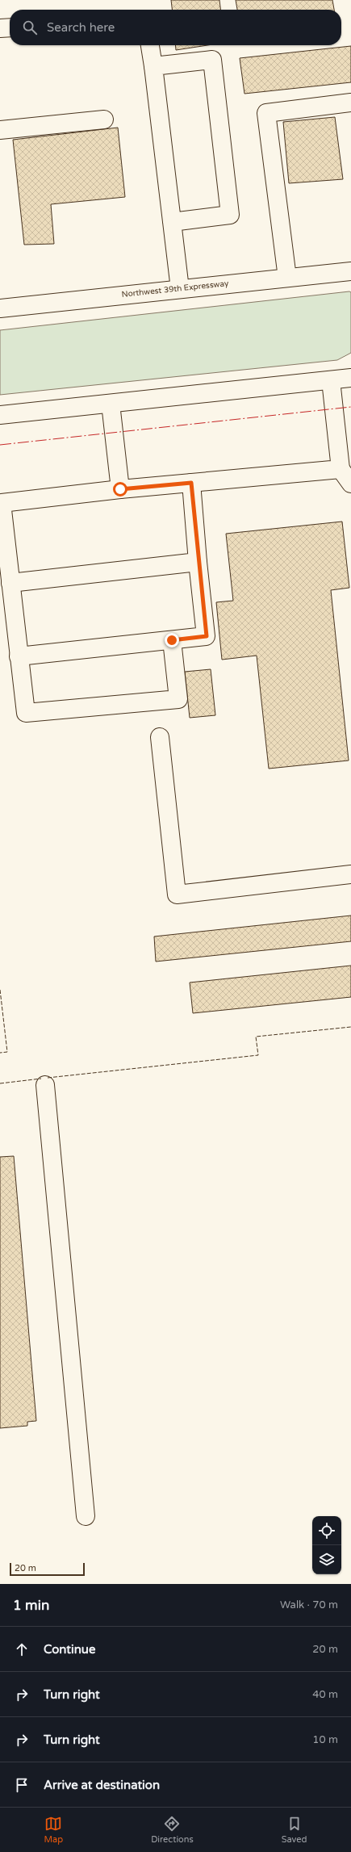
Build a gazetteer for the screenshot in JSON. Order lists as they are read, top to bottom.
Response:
{
  "streets": {
    "main road": ["Northwest 39th Expressway"]
  },
  "scale_bar": "20 m",
  "page": {
    "search": "Search here",
    "scale": "20 m",
    "heading": ["1 min", "Walk · 70 m"],
    "list": [
      ["Continue", "20 m"],
      ["Turn right", "40 m"],
      ["Turn right", "10 m"],
      "Arrive at destination"
    ],
    "nav": ["Map", "Directions", "Saved"]
  }
}
